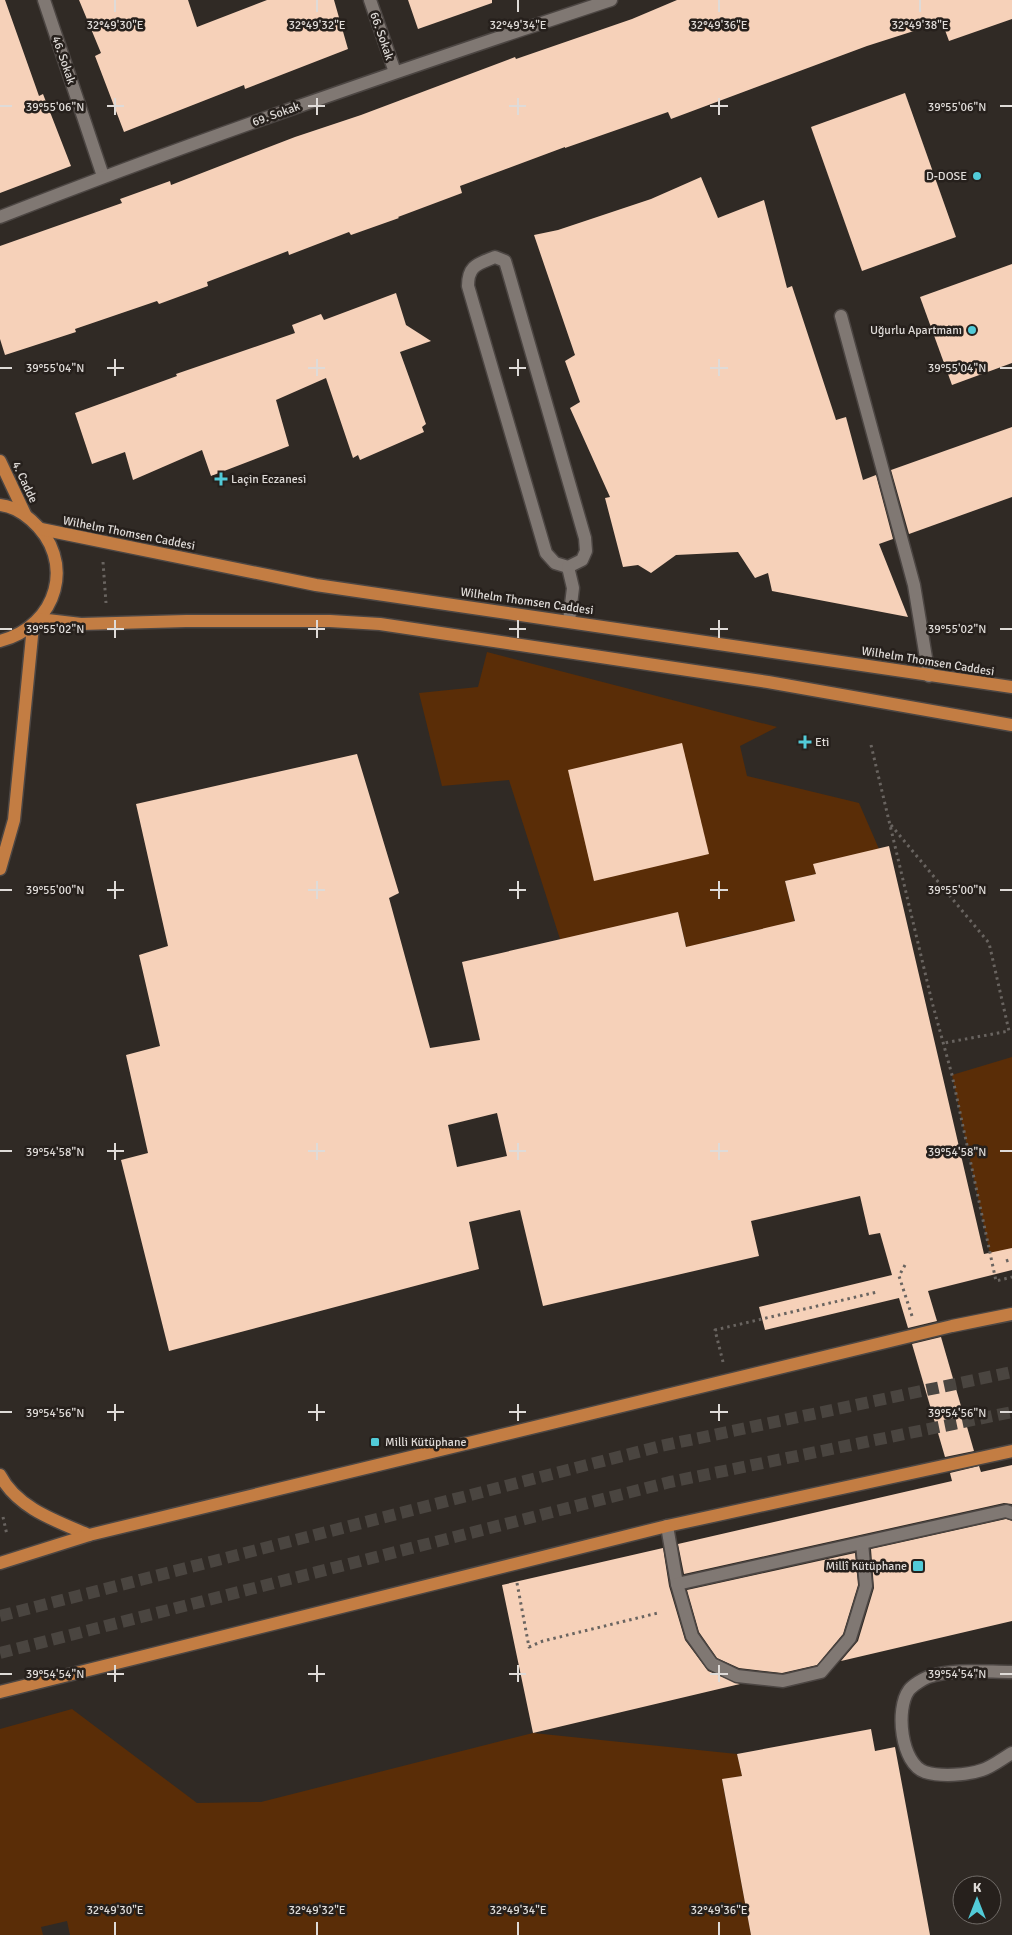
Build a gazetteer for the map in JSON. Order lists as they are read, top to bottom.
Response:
{
  "streets": {
    "main road": ["4. Cadde", "Wilhelm Thomsen Caddesi"],
    "street": ["66. Sokak", "46. Sokak", "69. Sokak"]
  },
  "crossings": [
    ["66. Sokak", "69. Sokak"],
    ["46. Sokak", "69. Sokak"]
  ],
  "places": {
    "other": ["D-DOSE", "Uğurlu Apartmanı"],
    "health": ["Laçin Eczanesi", "Eti"],
    "transit": ["Milli Kütüphane", "Millî Kütüphane"]
  },
  "north": "top",
  "coordinates": [
    "32°49'30\"E",
    "32°49'32\"E",
    "32°49'34\"E",
    "32°49'36\"E",
    "32°49'38\"E",
    "39°55'06\"N",
    "39°55'04\"N",
    "39°55'02\"N",
    "39°55'00\"N",
    "39°54'58\"N",
    "39°54'56\"N",
    "39°54'54\"N"
  ]
}
